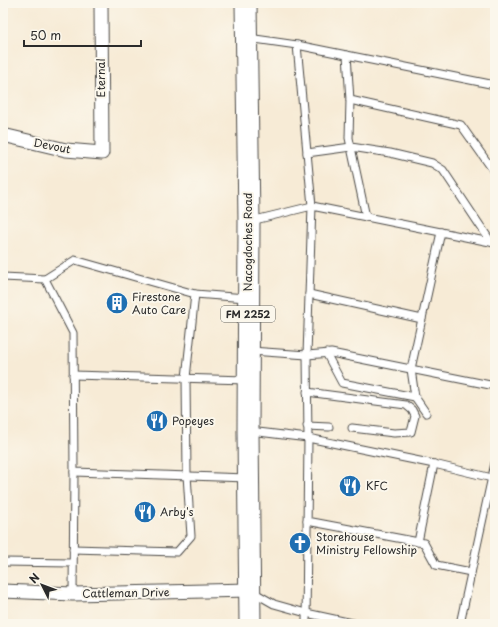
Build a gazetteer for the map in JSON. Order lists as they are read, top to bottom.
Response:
{
  "streets": {
    "main road": ["Nacogdoches Road", "FM 2252"],
    "street": ["Eternal", "Devout", "Cattleman Drive"]
  },
  "crossings": [
    ["Eternal", "Devout"],
    ["Nacogdoches Road", "Cattleman Drive"]
  ],
  "places": {
    "building": ["Firestone Auto Care"],
    "restaurant": ["Popeyes", "KFC", "Arby's"],
    "church": ["Storehouse Ministry Fellowship"]
  },
  "scale_bar": "50 m",
  "north": "top left"
}
